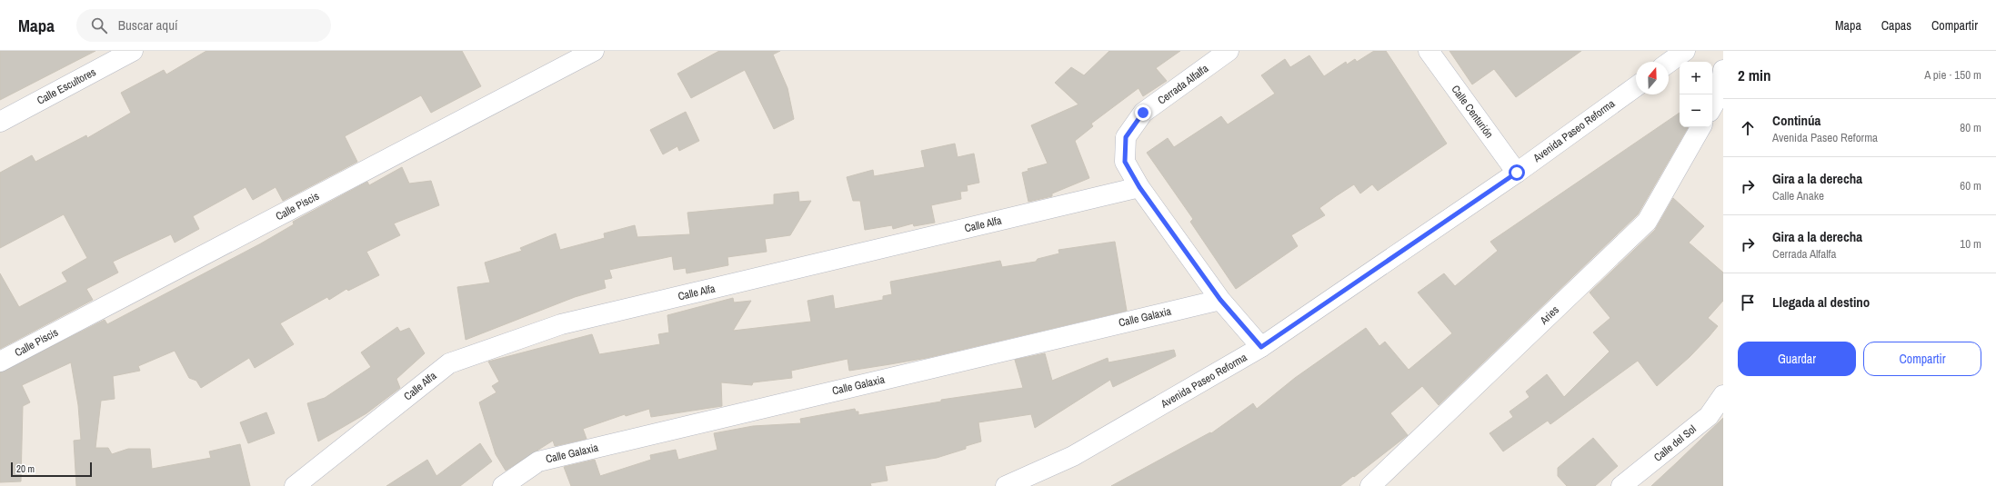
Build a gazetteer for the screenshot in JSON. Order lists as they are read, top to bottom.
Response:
{
  "streets": {
    "street": [
      "Cerrada Alfalfa",
      "Calle Escultores",
      "Calle Centurión",
      "Avenida Paseo Reforma",
      "Calle Piscis",
      "Calle Alfa",
      "Aries",
      "Calle Galaxia",
      "Calle del Sol"
    ]
  },
  "crossings": [
    ["Cerrada Alfalfa", "Calle Alfa"],
    ["Calle Centurión", "Avenida Paseo Reforma"]
  ],
  "scale_bar": "20 m",
  "north": "top",
  "page": {
    "header": "Mapa",
    "search": "Buscar aquí",
    "nav": ["Mapa", "Capas", "Compartir"],
    "heading": ["2 min", "A pie · 150 m"],
    "map_buttons": ["+", "−"],
    "list": [
      ["Continúa", "Avenida Paseo Reforma", "80 m"],
      ["Gira a la derecha", "Calle Anake", "60 m"],
      ["Gira a la derecha", "Cerrada Alfalfa", "10 m"],
      "Llegada al destino"
    ],
    "buttons": ["Guardar", "Compartir"],
    "scale": "20 m"
  }
}
